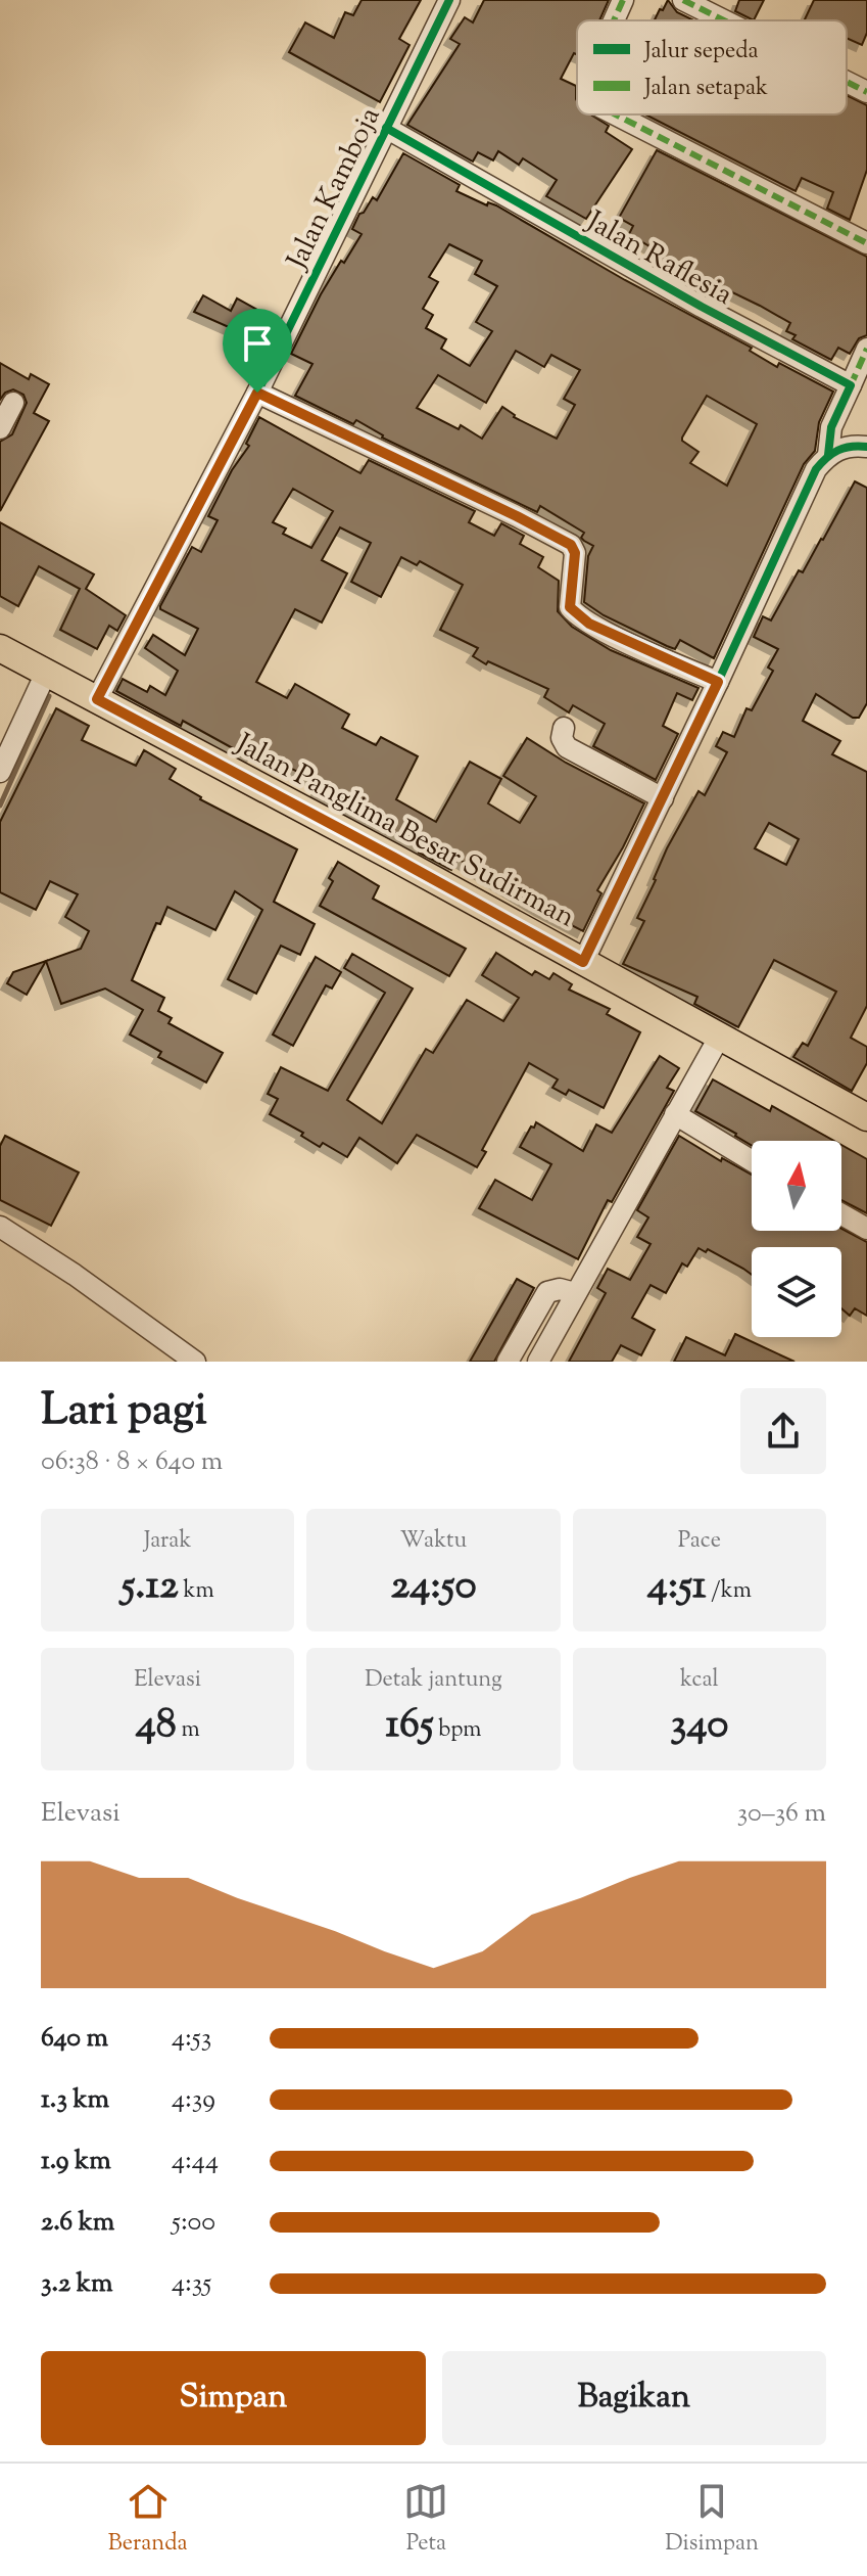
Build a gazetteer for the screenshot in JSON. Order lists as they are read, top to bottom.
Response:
{
  "streets": {
    "main road": ["Jalan Panglima Besar Sudirman"],
    "street": ["Jalan Kamboja", "Jalan Raflesia"]
  },
  "crossings": [
    ["Jalan Kamboja", "Jalan Raflesia"],
    ["Jalan Kamboja", "Jalan Panglima Besar Sudirman"]
  ],
  "legend": ["Jalur sepeda", "Jalan setapak"],
  "north": "top",
  "page": {
    "heading": ["Lari pagi", "06:38 · 8 × 640 m"],
    "stats": [
      ["Jarak", "5.12 km"],
      ["Waktu", "24:50"],
      ["Pace", "4:51 /km"],
      ["Elevasi", "48 m"],
      ["Detak jantung", "165 bpm"],
      ["kcal", "340"]
    ],
    "chart": ["Elevasi", "30–36 m"],
    "list": [
      {
        "name": "640 m",
        "note": "4:53"
      },
      {
        "name": "1.3 km",
        "note": "4:39"
      },
      {
        "name": "1.9 km",
        "note": "4:44"
      },
      {
        "name": "2.6 km",
        "note": "5:00"
      },
      {
        "name": "3.2 km",
        "note": "4:35"
      }
    ],
    "buttons": ["Simpan", "Bagikan"],
    "tabs": ["Beranda", "Peta", "Disimpan"]
  }
}
